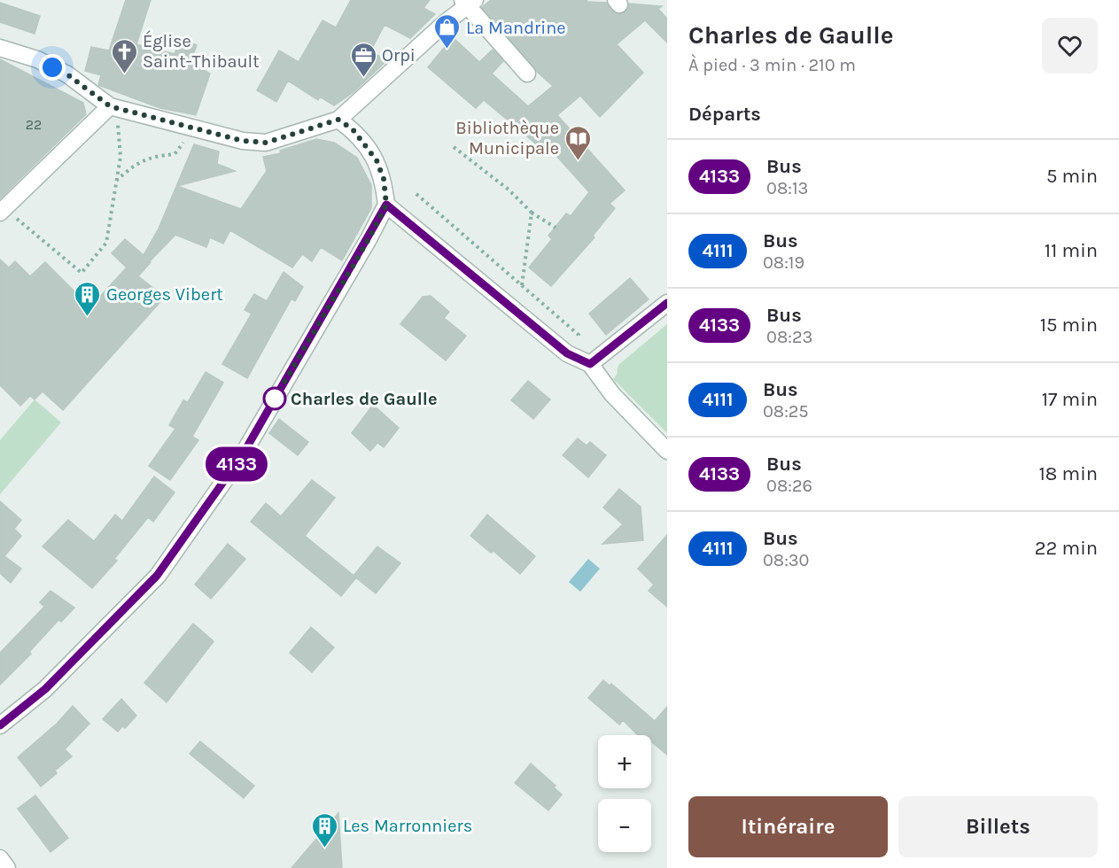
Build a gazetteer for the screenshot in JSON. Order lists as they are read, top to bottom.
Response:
{
  "places": {
    "shop": ["La Mandrine"],
    "church": ["Église Saint-Thibault"],
    "office": ["Orpi"],
    "library": ["Bibliothèque Municipale"],
    "building": ["Georges Vibert", "Les Marronniers"],
    "other": ["Charles de Gaulle"]
  },
  "lines": ["bus line 4133"],
  "house_numbers": ["22"],
  "page": {
    "on_map": "4133",
    "heading": [
      ["Charles de Gaulle", "À pied · 3 min · 210 m"],
      "Départs"
    ],
    "list": [
      {
        "mark": "4133",
        "name": "Bus",
        "note": "08:13",
        "value": "5 min"
      },
      {
        "mark": "4111",
        "name": "Bus",
        "note": "08:19",
        "value": "11 min"
      },
      {
        "mark": "4133",
        "name": "Bus",
        "note": "08:23",
        "value": "15 min"
      },
      {
        "mark": "4111",
        "name": "Bus",
        "note": "08:25",
        "value": "17 min"
      },
      {
        "mark": "4133",
        "name": "Bus",
        "note": "08:26",
        "value": "18 min"
      },
      {
        "mark": "4111",
        "name": "Bus",
        "note": "08:30",
        "value": "22 min"
      }
    ],
    "map_buttons": ["+", "−"],
    "buttons": ["Itinéraire", "Billets"]
  }
}
